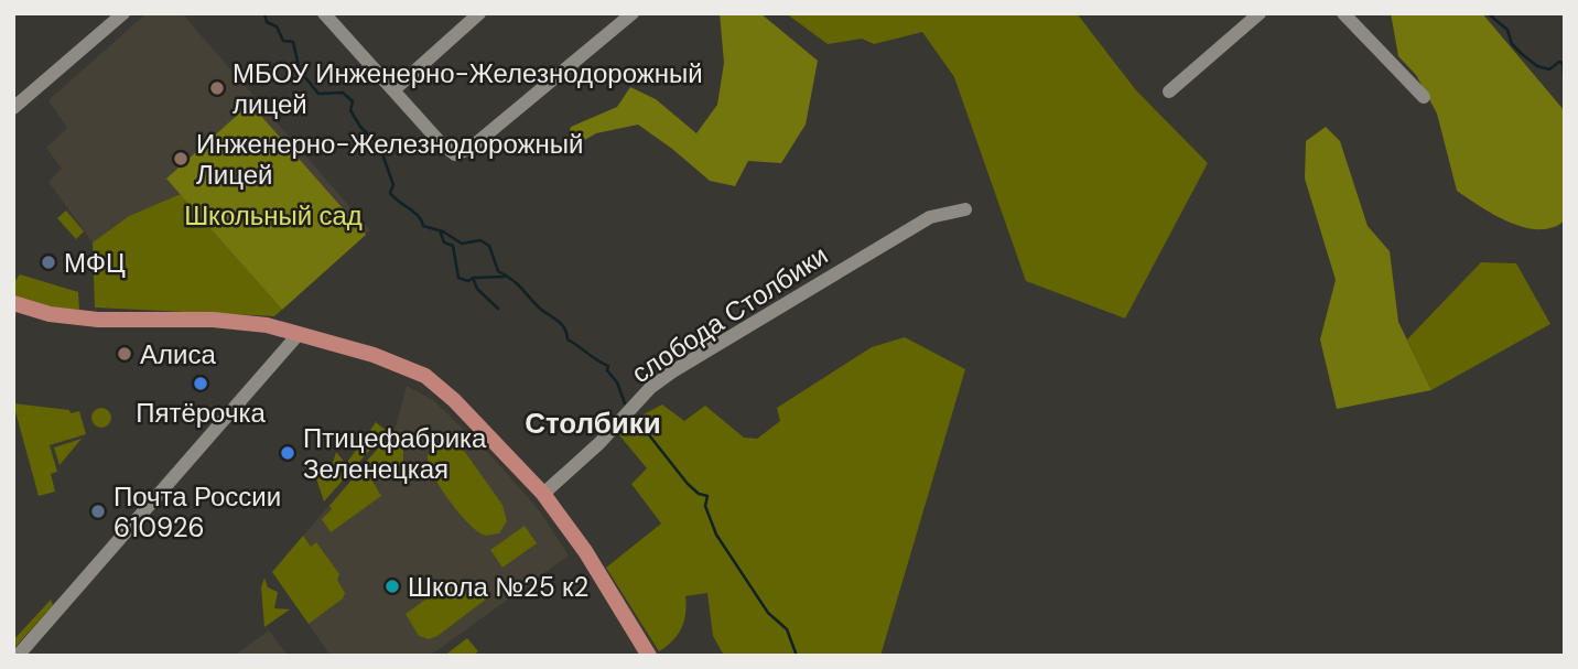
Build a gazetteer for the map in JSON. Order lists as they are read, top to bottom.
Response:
{
  "streets": {
    "street": ["слобода Столбики"]
  },
  "districts": ["Столбики"],
  "parks": ["Школьный сад"],
  "places": [
    "МБОУ Инженерно-Железнодорожный лицей",
    "Инженерно-Железнодорожный Лицей",
    "МФЦ",
    "Алиса",
    "Пятёрочка",
    "Птицефабрика Зеленецкая",
    "Почта России 610926",
    "Школа №25 к2"
  ]
}
